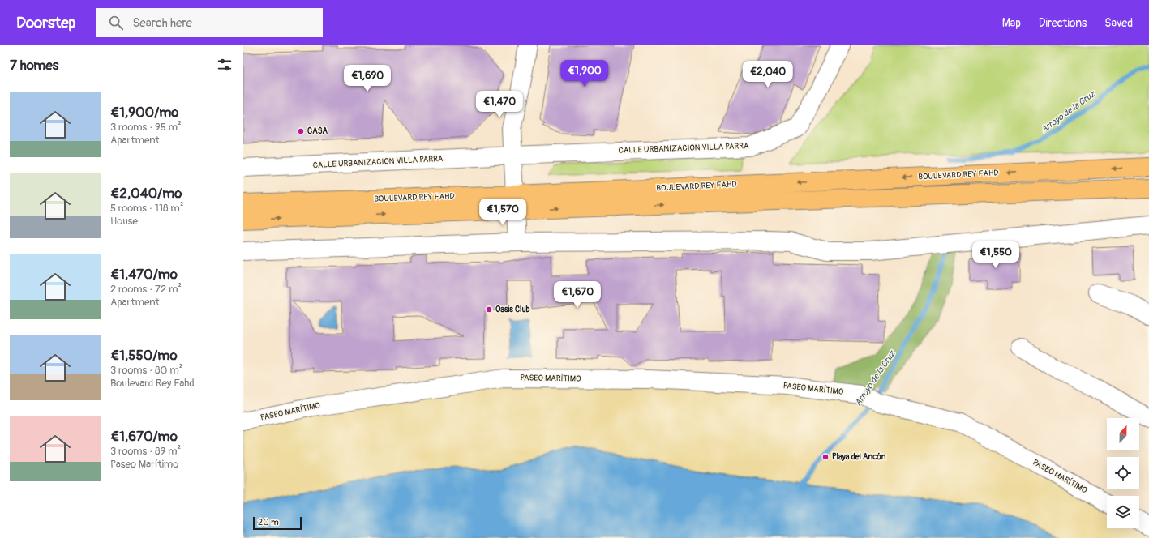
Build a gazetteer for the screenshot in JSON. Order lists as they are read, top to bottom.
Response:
{
  "streets": {
    "main road": ["BOULEVARD REY FAHD"],
    "street": ["CALLE URBANIZACION VILLA PARRA", "PASEO MARÍTIMO"]
  },
  "water": ["Arroyo de la Cruz"],
  "places": ["CASA", "Oasis Club", "Playa del Ancón"],
  "scale_bar": "20 m",
  "north": "top",
  "page": {
    "header": "Doorstep",
    "search": "Search here",
    "nav": ["Map", "Directions", "Saved"],
    "heading": "7 homes",
    "price": [
      "€1,900",
      "€2,040",
      "€1,690",
      "€1,470",
      "€1,570",
      "€1,550",
      "€1,670"
    ],
    "list": [
      {
        "name": "€1,900/mo",
        "note": "3 rooms · 95 m² · Apartment"
      },
      {
        "name": "€2,040/mo",
        "note": "5 rooms · 118 m² · House"
      },
      {
        "name": "€1,470/mo",
        "note": "2 rooms · 72 m² · Apartment"
      },
      {
        "name": "€1,550/mo",
        "note": "3 rooms · 80 m² · Boulevard Rey Fahd"
      },
      {
        "name": "€1,670/mo",
        "note": "3 rooms · 89 m² · Paseo Marítimo"
      }
    ],
    "scale": "20 m"
  }
}
